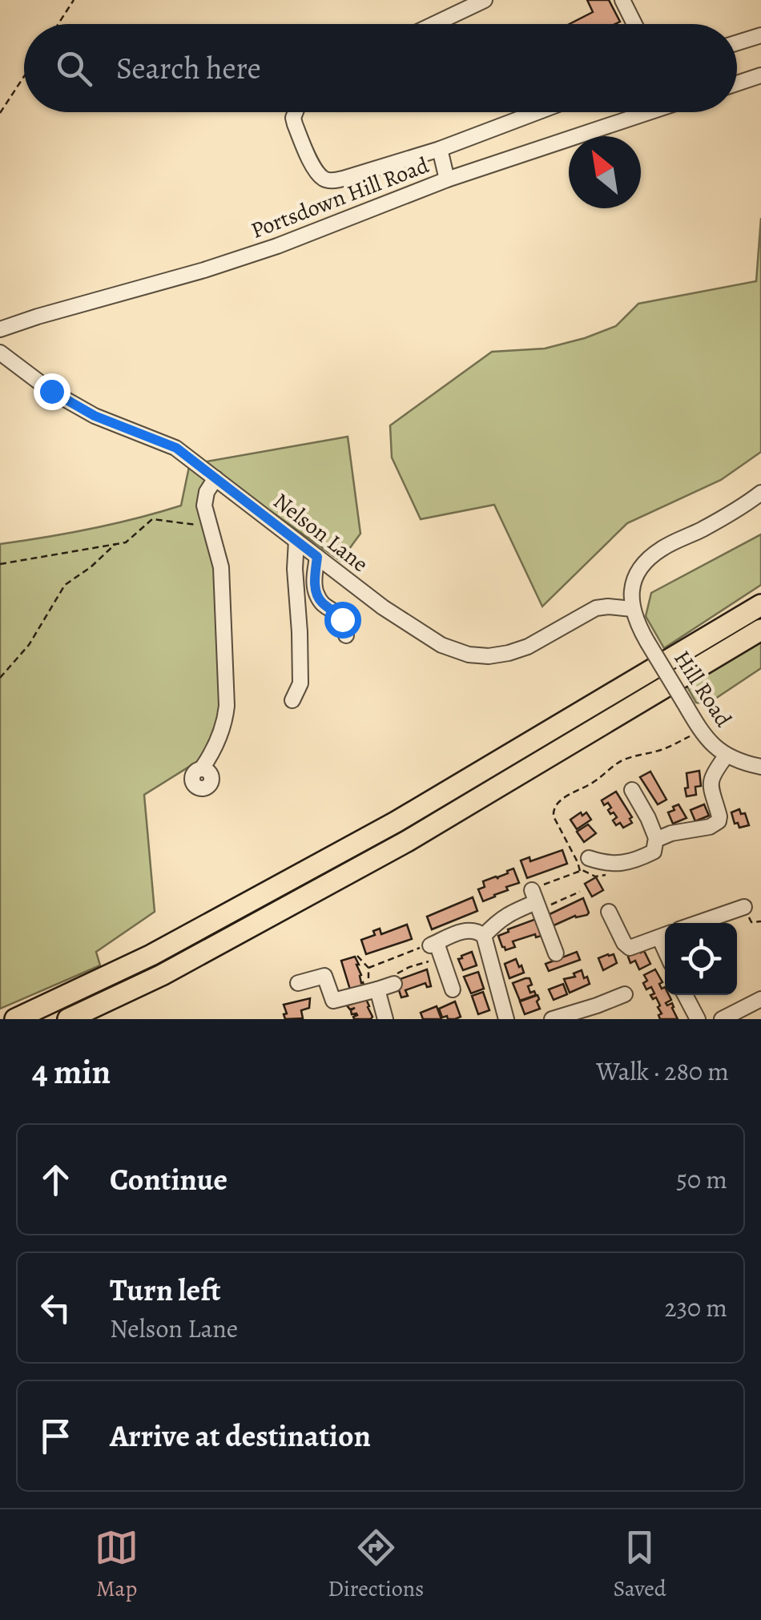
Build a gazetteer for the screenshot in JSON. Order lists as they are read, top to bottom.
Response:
{
  "streets": {
    "street": ["Portsdown Hill Road", "Nelson Lane", "Hill Road"]
  },
  "crossings": [
    ["Nelson Lane", "Hill Road"]
  ],
  "north": "top left",
  "page": {
    "search": "Search here",
    "heading": ["4 min", "Walk · 280 m"],
    "list": [
      ["Continue", "50 m"],
      ["Turn left", "Nelson Lane", "230 m"],
      "Arrive at destination"
    ],
    "nav": ["Map", "Directions", "Saved"]
  }
}
